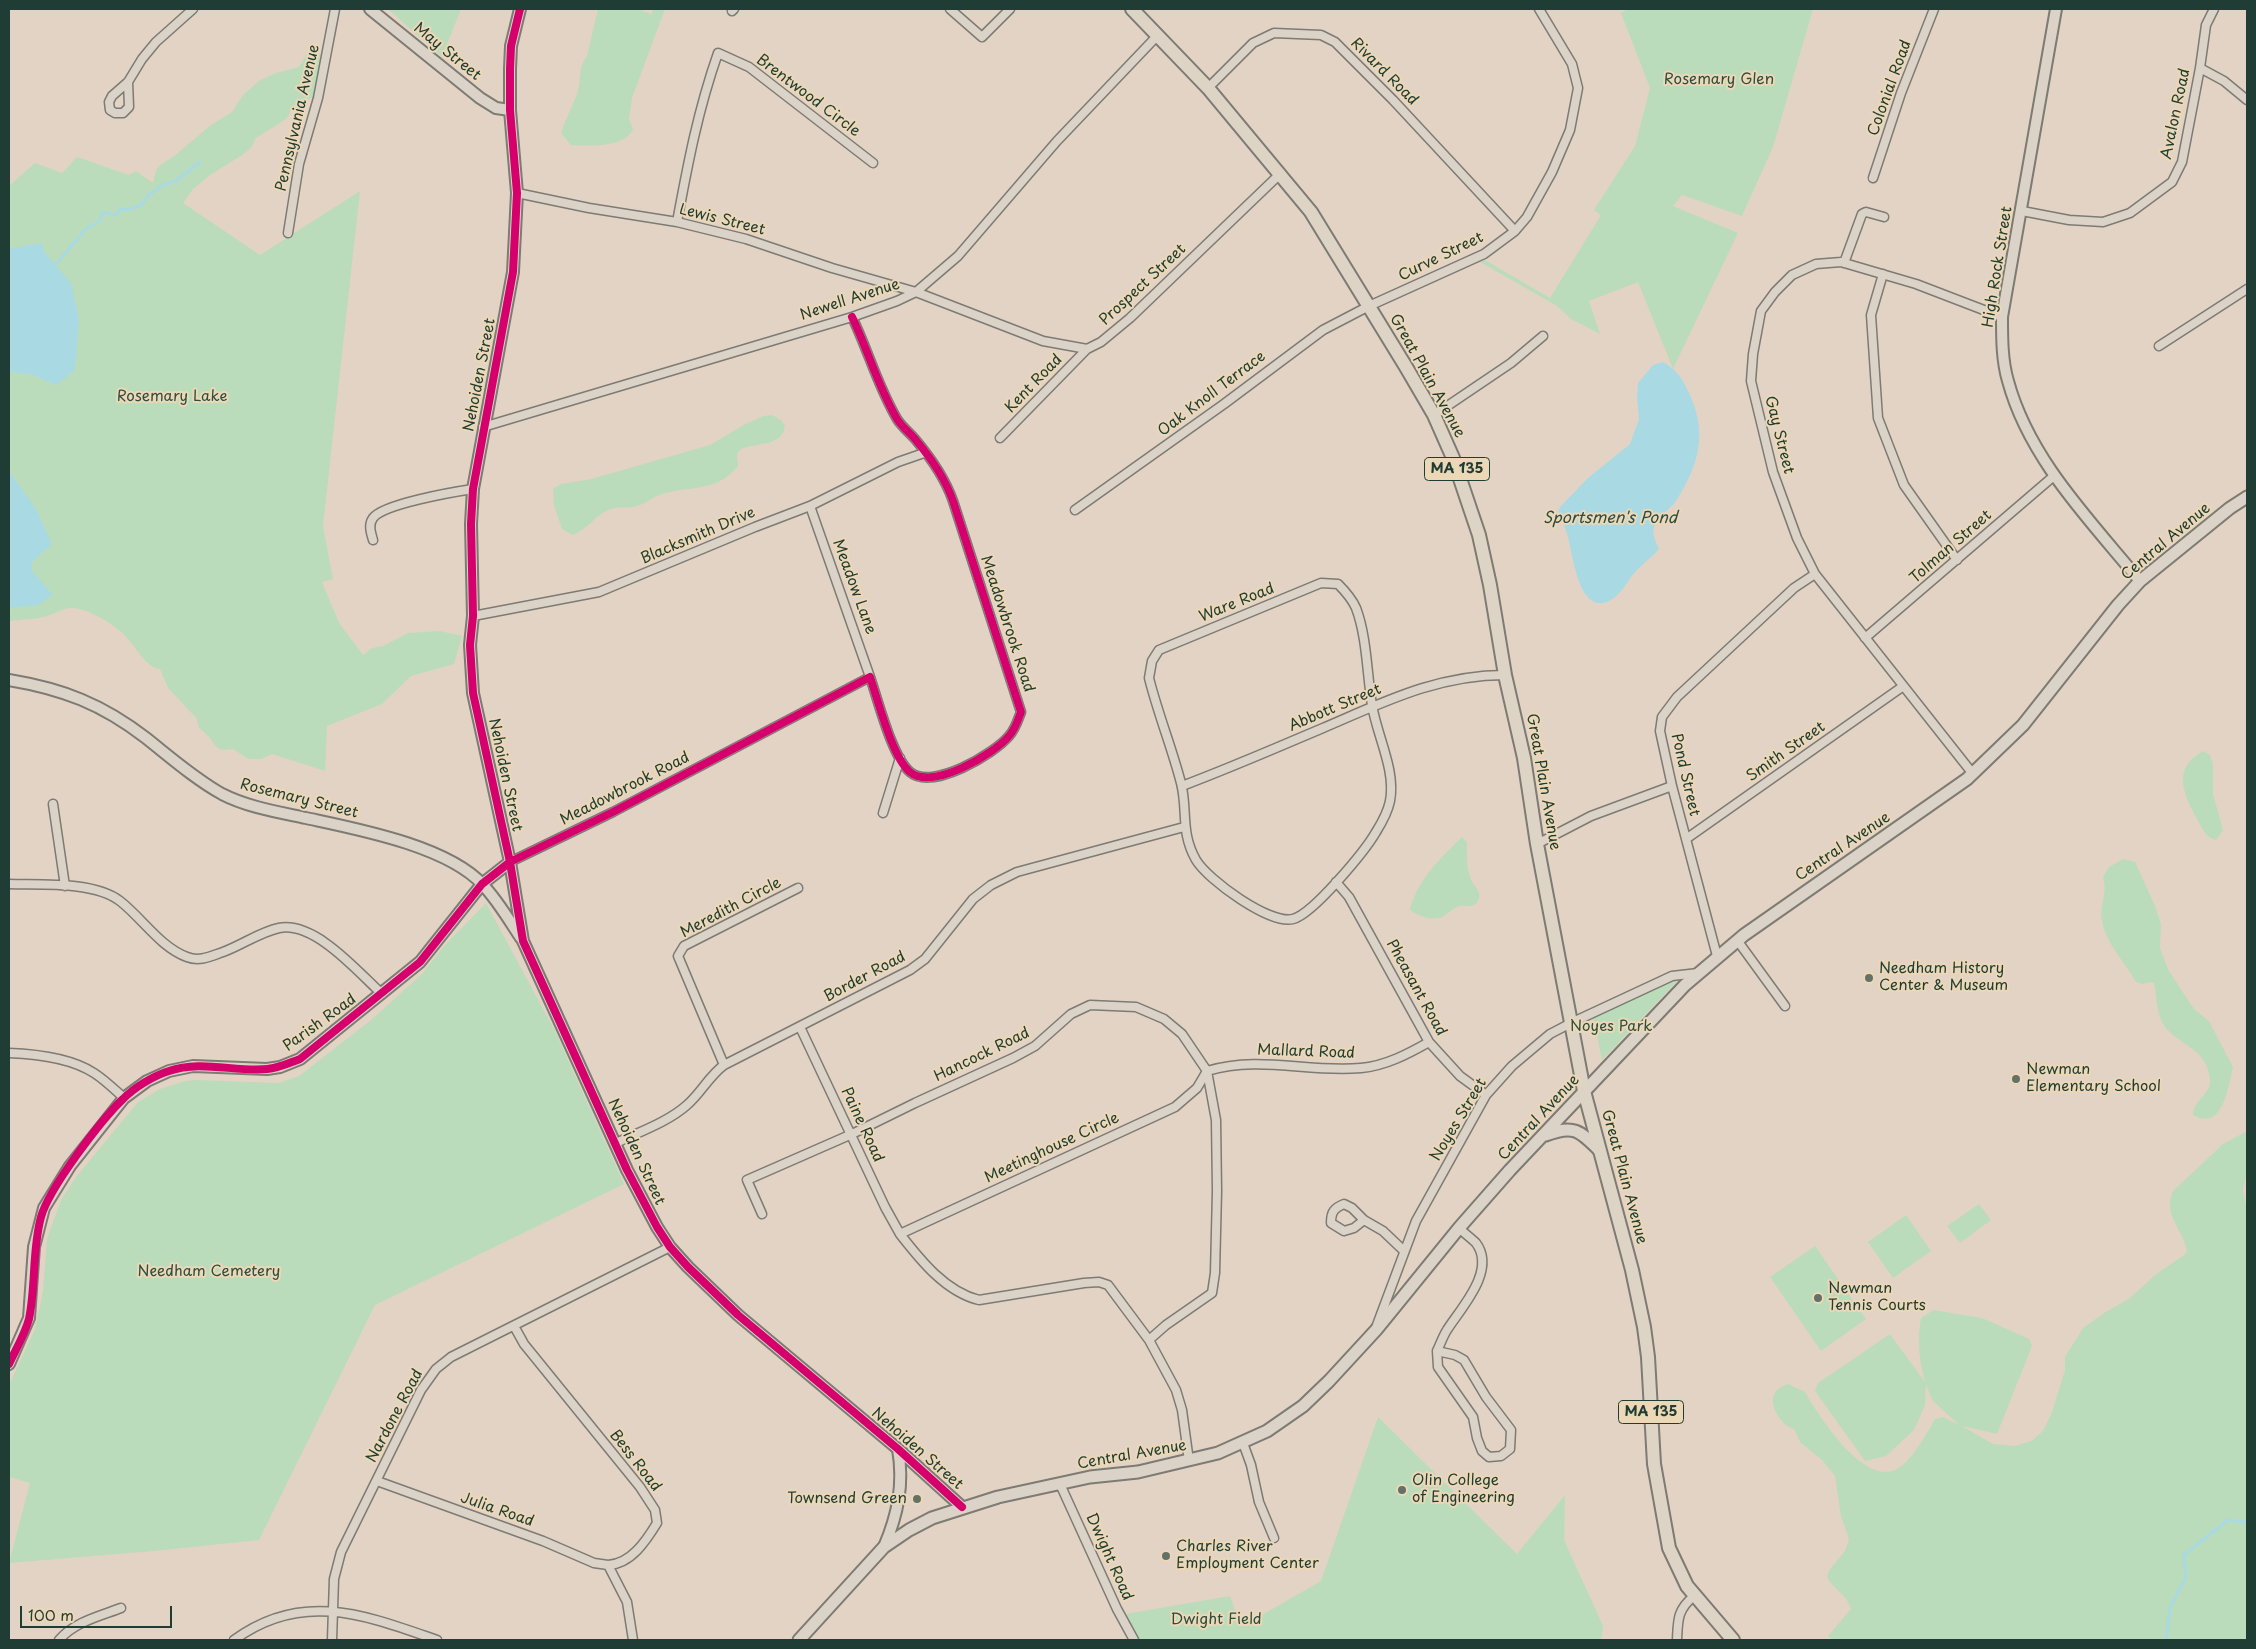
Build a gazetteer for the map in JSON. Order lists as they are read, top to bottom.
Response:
{
  "streets": {
    "main road": ["Great Plain Avenue", "MA 135", "Central Avenue"],
    "street": [
      "May Street",
      "Rivard Road",
      "Colonial Road",
      "Brentwood Circle",
      "Avalon Road",
      "Pennsylvania Avenue",
      "Lewis Street",
      "Curve Street",
      "High Rock Street",
      "Prospect Street",
      "Newell Avenue",
      "Nehoiden Street",
      "Kent Road",
      "Oak Knoll Terrace",
      "Gay Street",
      "Blacksmith Drive",
      "Tolman Street",
      "Meadow Lane",
      "Ware Road",
      "Meadowbrook Road",
      "Abbott Street",
      "Smith Street",
      "Pond Street",
      "Rosemary Street",
      "Meredith Circle",
      "Border Road",
      "Pheasant Road",
      "Parish Road",
      "Mallard Road",
      "Hancock Road",
      "Noyes Street",
      "Paine Road",
      "Meetinghouse Circle",
      "Nardone Road",
      "Bess Road",
      "Julia Road",
      "Dwight Road"
    ]
  },
  "crossings": [
    ["May Street", "Nehoiden Street"],
    ["Rivard Road", "Curve Street"],
    ["Rivard Road", "Great Plain Avenue"],
    ["Brentwood Circle", "Lewis Street"],
    ["Avalon Road", "High Rock Street"],
    ["Lewis Street", "Newell Avenue"],
    ["Lewis Street", "Nehoiden Street"],
    ["Curve Street", "Great Plain Avenue"],
    ["Curve Street", "Oak Knoll Terrace"],
    ["High Rock Street", "Gay Street"],
    ["High Rock Street", "Central Avenue"],
    ["High Rock Street", "Tolman Street"],
    ["Prospect Street", "Great Plain Avenue"],
    ["Prospect Street", "Kent Road"],
    ["Newell Avenue", "Nehoiden Street"],
    ["Newell Avenue", "Great Plain Avenue"],
    ["Newell Avenue", "Meadowbrook Road"],
    ["Nehoiden Street", "Blacksmith Drive"],
    ["Nehoiden Street", "Central Avenue"],
    ["Nehoiden Street", "Meadowbrook Road"],
    ["Nehoiden Street", "Rosemary Street"],
    ["Nehoiden Street", "Border Road"],
    ["Nehoiden Street", "Parish Road"],
    ["Nehoiden Street", "Nardone Road"],
    ["Great Plain Avenue", "Oak Knoll Terrace"],
    ["Great Plain Avenue", "Central Avenue"],
    ["Great Plain Avenue", "Abbott Street"],
    ["Great Plain Avenue", "Noyes Street"],
    ["Gay Street", "Central Avenue"],
    ["Gay Street", "Tolman Street"],
    ["Gay Street", "Smith Street"],
    ["Gay Street", "Pond Street"],
    ["Blacksmith Drive", "Meadow Lane"],
    ["Blacksmith Drive", "Meadowbrook Road"],
    ["Central Avenue", "Pond Street"],
    ["Central Avenue", "Noyes Street"],
    ["Central Avenue", "Dwight Road"],
    ["Meadow Lane", "Meadowbrook Road"],
    ["Ware Road", "Abbott Street"],
    ["Meadowbrook Road", "Parish Road"],
    ["Smith Street", "Pond Street"],
    ["Rosemary Street", "Parish Road"],
    ["Meredith Circle", "Border Road"],
    ["Border Road", "Paine Road"],
    ["Pheasant Road", "Mallard Road"],
    ["Pheasant Road", "Noyes Street"],
    ["Mallard Road", "Hancock Road"],
    ["Mallard Road", "Meetinghouse Circle"],
    ["Hancock Road", "Paine Road"],
    ["Hancock Road", "Meetinghouse Circle"],
    ["Paine Road", "Meetinghouse Circle"],
    ["Nardone Road", "Bess Road"],
    ["Nardone Road", "Julia Road"],
    ["Bess Road", "Julia Road"]
  ],
  "water": ["Sportsmen's Pond"],
  "parks": [
    "Rosemary Glen",
    "Rosemary Lake",
    "Noyes Park",
    "Needham Cemetery",
    "Dwight Field"
  ],
  "places": [
    "Needham History Center & Museum",
    "Newman Elementary School",
    "Newman Tennis Courts",
    "Olin College of Engineering",
    "Townsend Green",
    "Charles River Employment Center"
  ],
  "scale_bar": "100 m"
}
